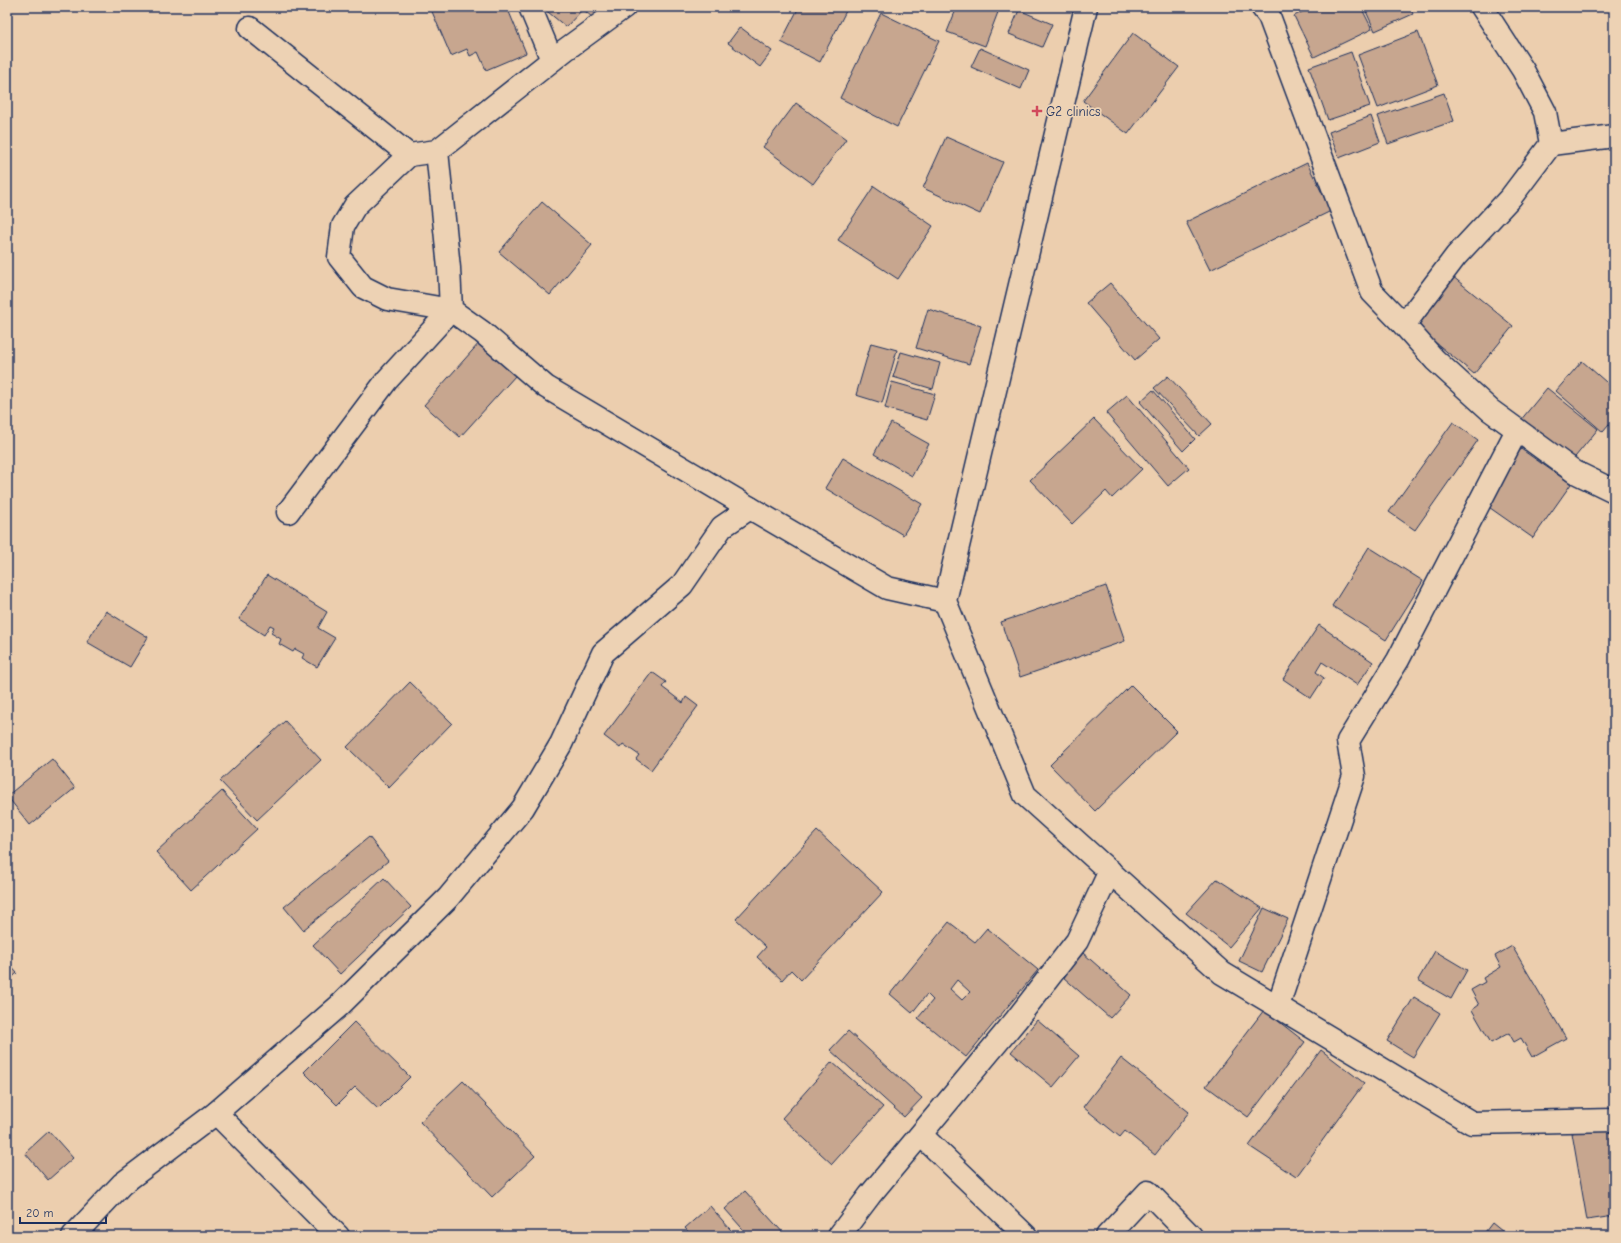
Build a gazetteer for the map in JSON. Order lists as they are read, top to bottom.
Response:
{
  "places": {
    "health": ["G2 clinics"]
  },
  "scale_bar": "20 m"
}
